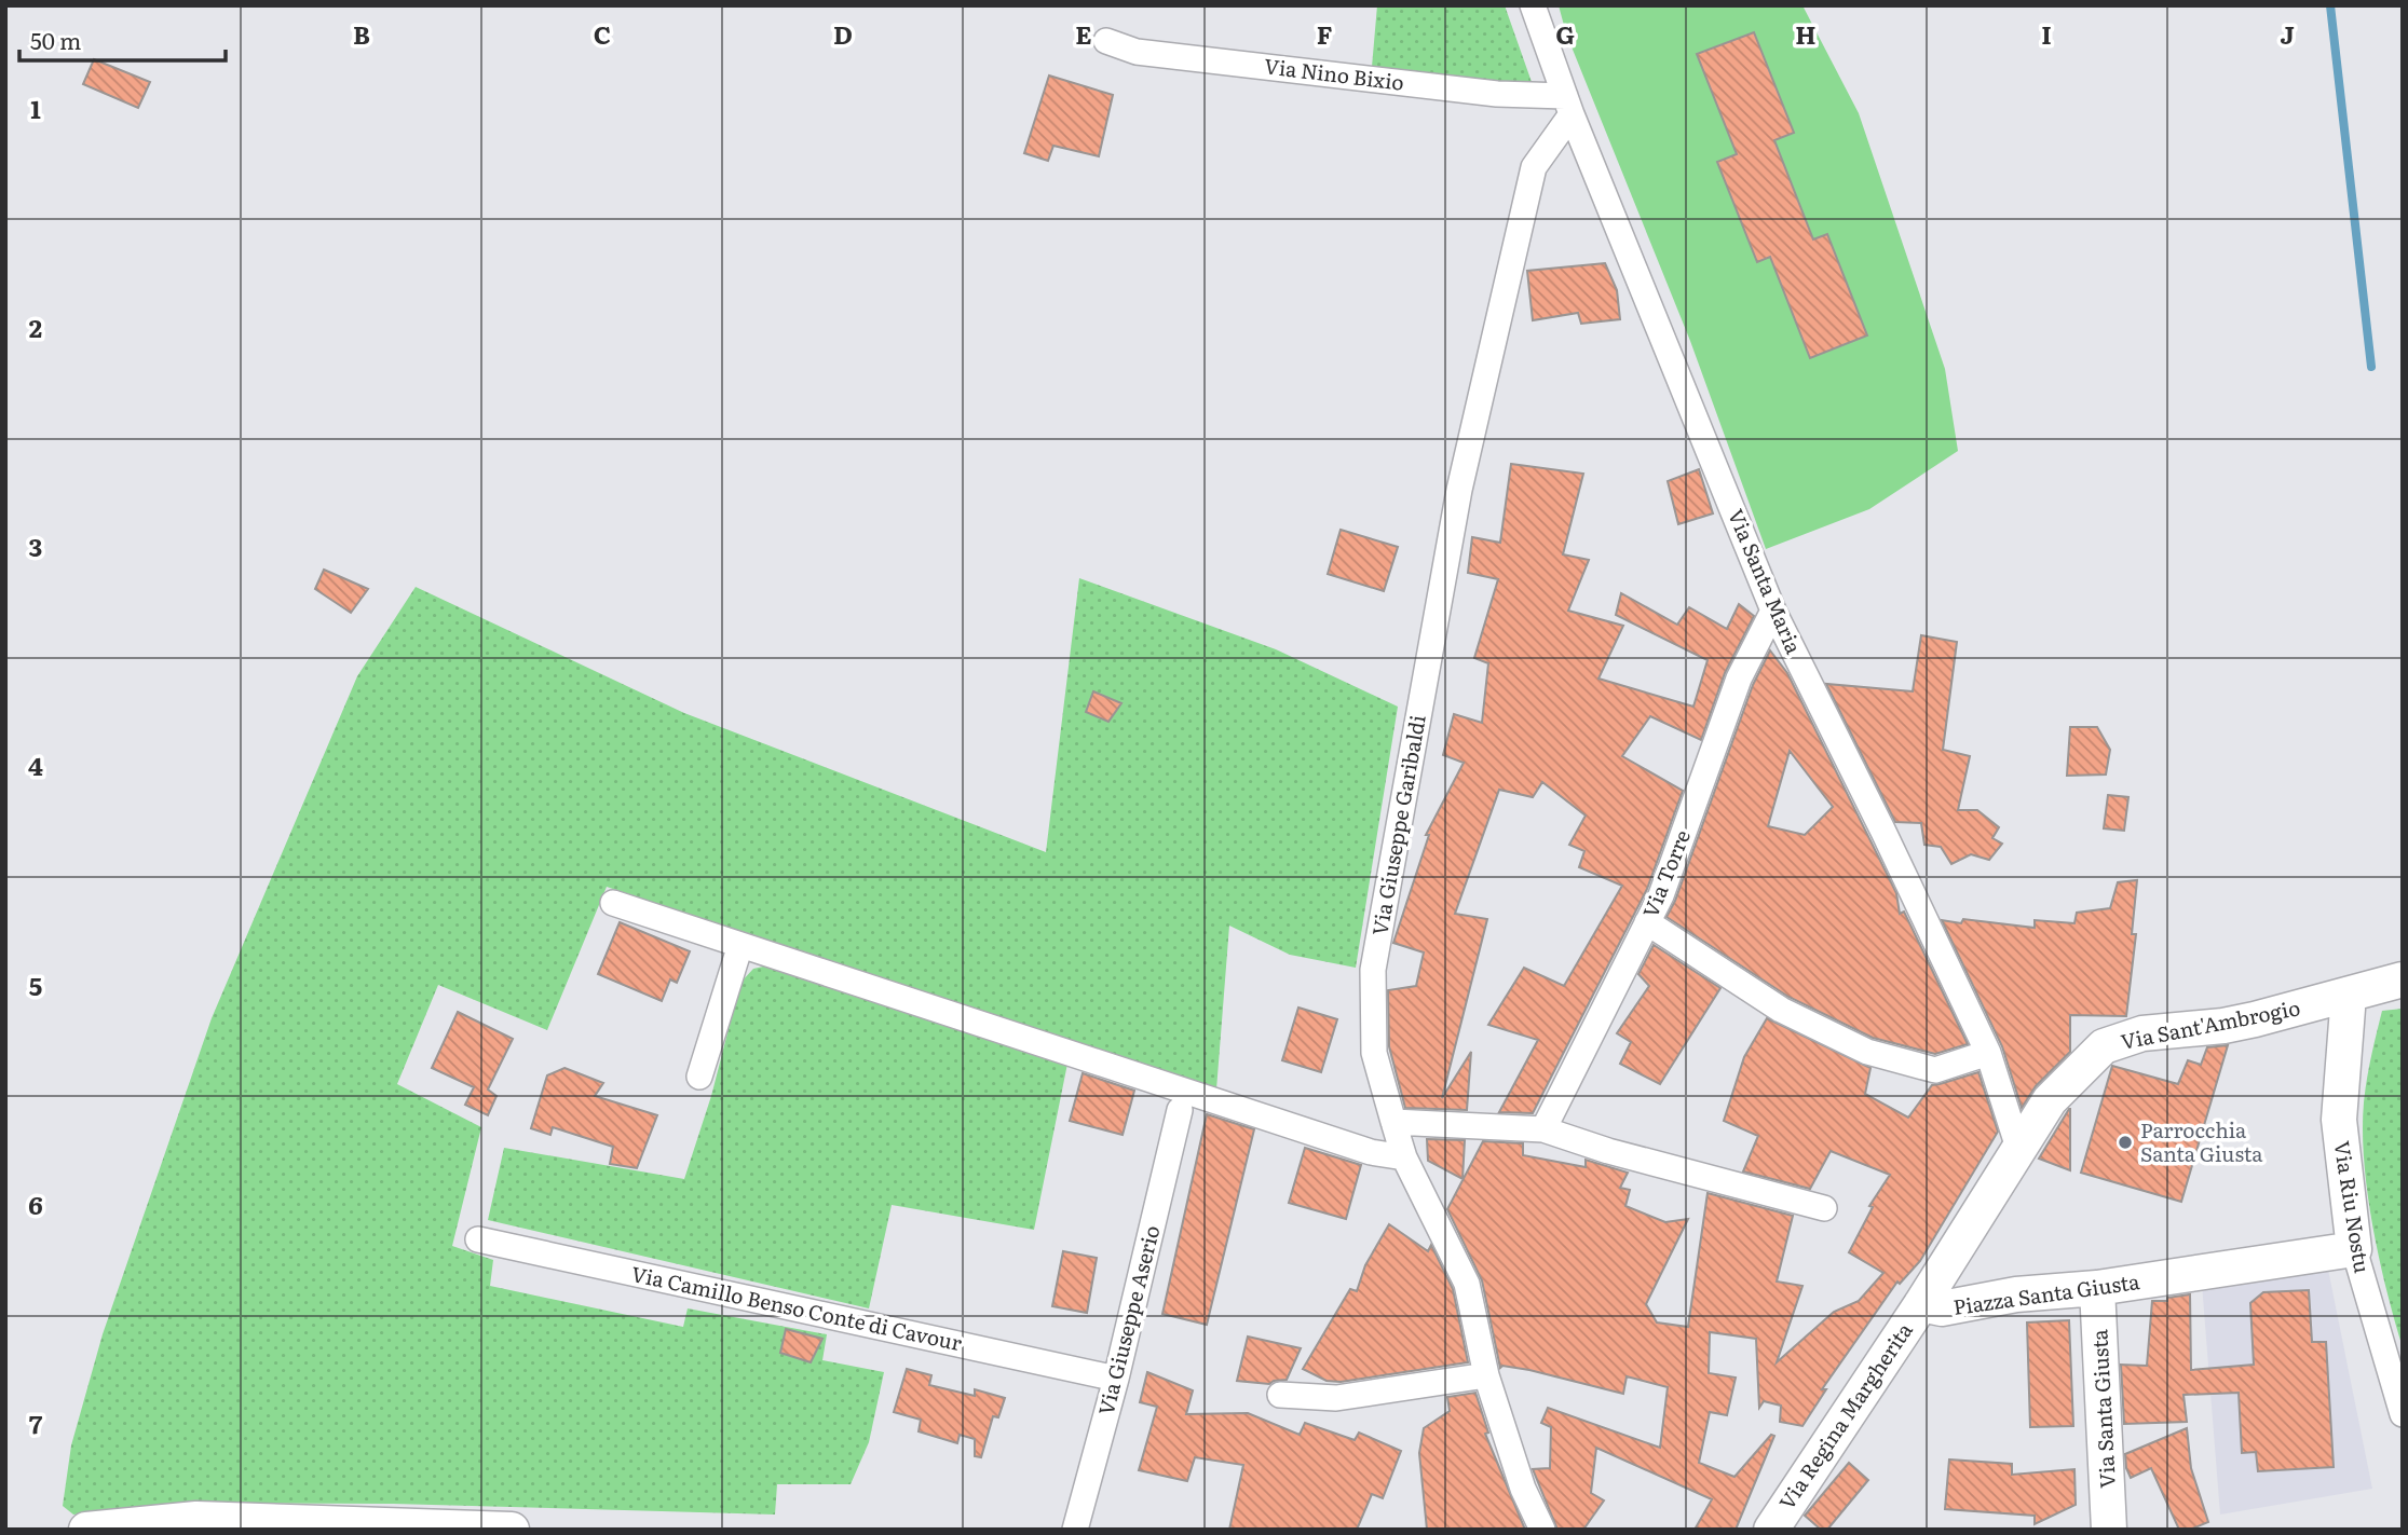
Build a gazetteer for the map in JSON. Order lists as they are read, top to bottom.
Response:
{
  "streets": {
    "street": [
      "Via Nino Bixio",
      "Via Santa Maria",
      "Via Giuseppe Garibaldi",
      "Via Torre",
      "Via Sant'Ambrogio",
      "Via Riu Nostu",
      "Piazza Santa Giusta",
      "Via Camillo Benso Conte di Cavour",
      "Via Giuseppe Aserio",
      "Via Santa Giusta",
      "Via Regina Margherita"
    ]
  },
  "crossings": [
    ["Via Nino Bixio", "Via Santa Maria"],
    ["Via Nino Bixio", "Via Giuseppe Garibaldi"],
    ["Via Santa Maria", "Via Giuseppe Garibaldi"],
    ["Via Santa Maria", "Via Torre"],
    ["Via Santa Maria", "Via Sant'Ambrogio"],
    ["Via Santa Maria", "Piazza Santa Giusta"],
    ["Via Sant'Ambrogio", "Via Riu Nostu"],
    ["Via Sant'Ambrogio", "Piazza Santa Giusta"],
    ["Via Riu Nostu", "Piazza Santa Giusta"],
    ["Piazza Santa Giusta", "Via Santa Giusta"],
    ["Piazza Santa Giusta", "Via Regina Margherita"],
    ["Via Camillo Benso Conte di Cavour", "Via Giuseppe Aserio"]
  ],
  "places": ["Parrocchia Santa Giusta"],
  "scale_bar": "50 m",
  "grid": {
    "columns": [
      "B",
      "C",
      "D",
      "E",
      "F",
      "G",
      "H",
      "I",
      "J"
    ],
    "rows": [
      "1",
      "2",
      "3",
      "4",
      "5",
      "6",
      "7"
    ]
  }
}
